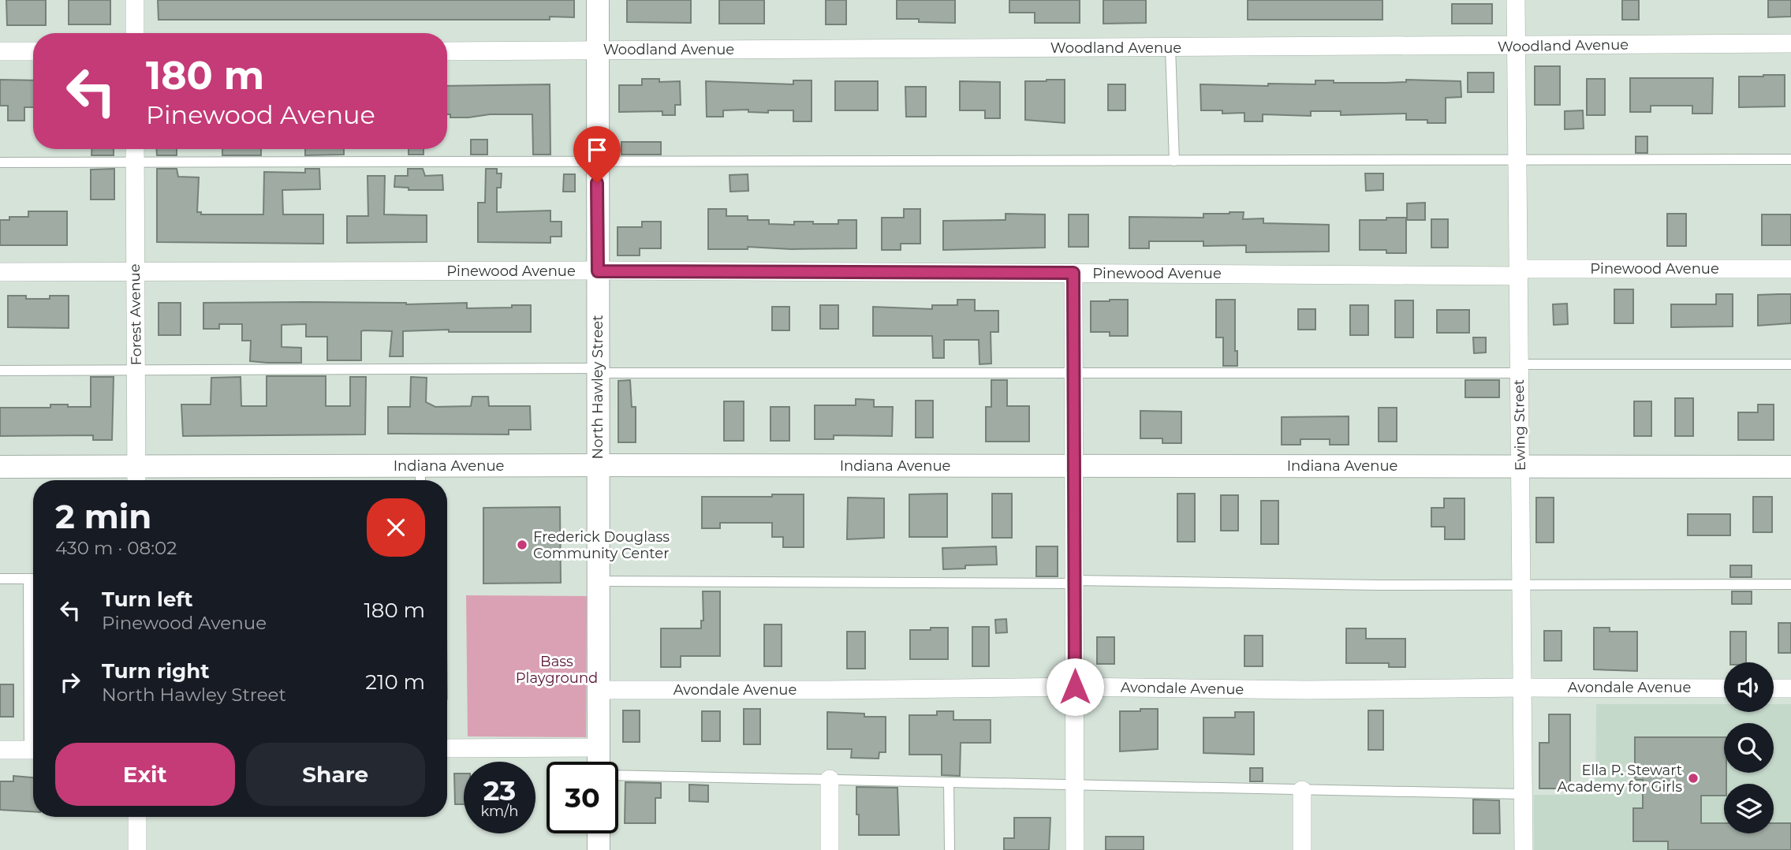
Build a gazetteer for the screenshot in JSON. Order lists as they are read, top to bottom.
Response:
{
  "streets": {
    "street": [
      "Woodland Avenue",
      "Pinewood Avenue",
      "Forest Avenue",
      "North Hawley Street",
      "Ewing Street",
      "Indiana Avenue",
      "Avondale Avenue"
    ]
  },
  "crossings": [
    ["Woodland Avenue", "North Hawley Street"],
    ["Woodland Avenue", "Ewing Street"],
    ["Pinewood Avenue", "Forest Avenue"],
    ["Pinewood Avenue", "North Hawley Street"],
    ["Pinewood Avenue", "Ewing Street"],
    ["Forest Avenue", "Indiana Avenue"],
    ["North Hawley Street", "Indiana Avenue"],
    ["North Hawley Street", "Avondale Avenue"],
    ["Ewing Street", "Indiana Avenue"],
    ["Ewing Street", "Avondale Avenue"]
  ],
  "parks": ["Bass Playground"],
  "places": ["Frederick Douglass Community Center", "Ella P. Stewart Academy for Girls"],
  "page": {
    "turn": ["180 m", "Pinewood Avenue"],
    "heading": ["2 min", "430 m · 08:02"],
    "list": [
      {
        "name": "Turn left",
        "note": "Pinewood Avenue",
        "value": "180 m"
      },
      {
        "name": "Turn right",
        "note": "North Hawley Street",
        "value": "210 m"
      }
    ],
    "buttons": ["Exit", "Share"],
    "speed": "23 km/h",
    "limit": "30"
  }
}
